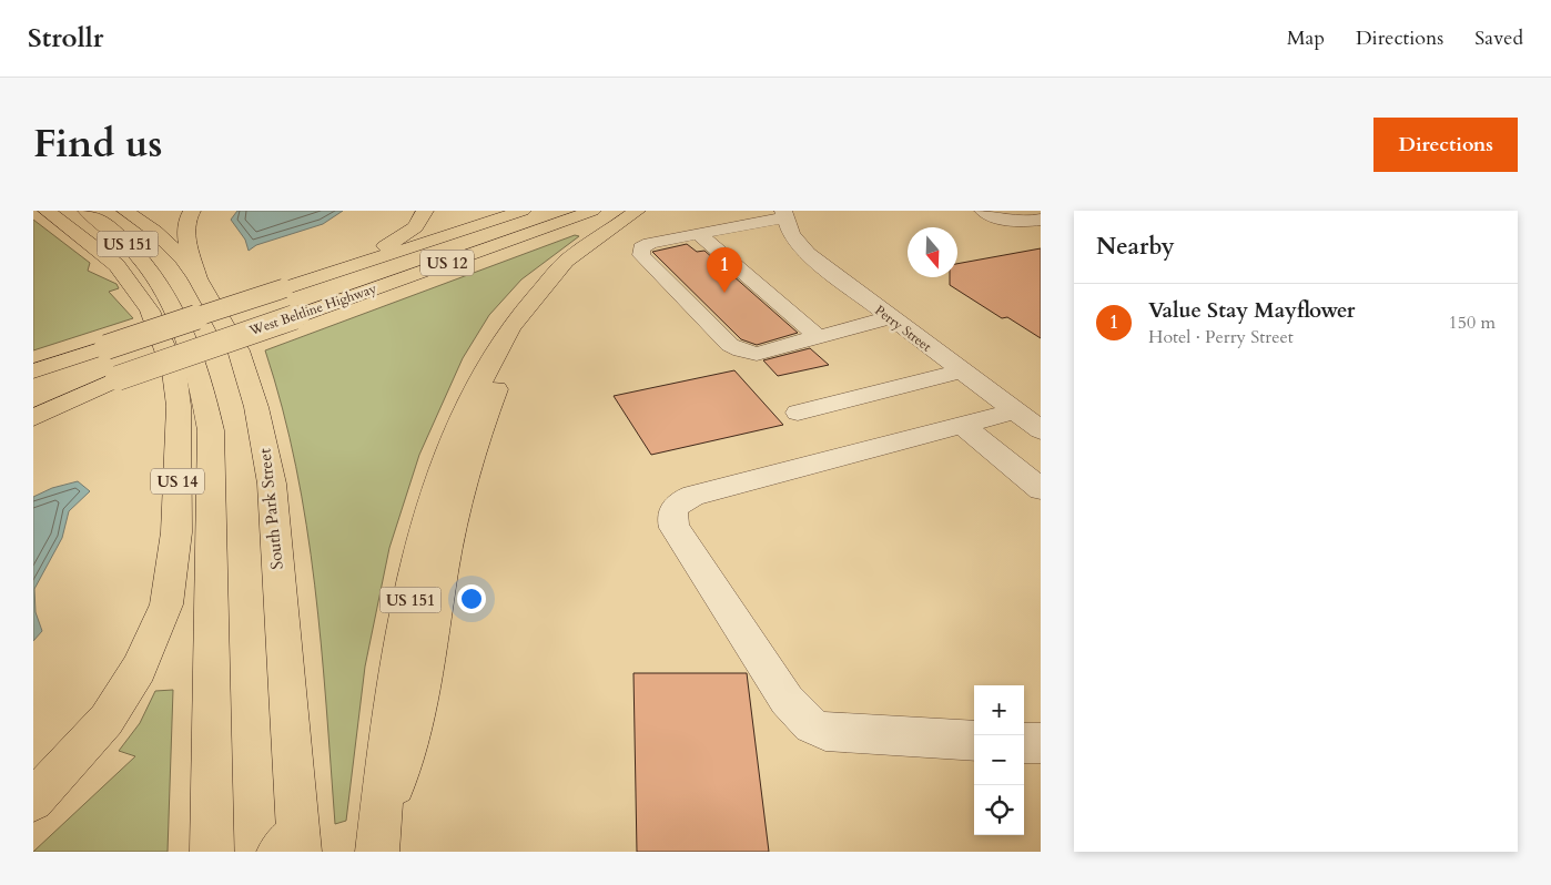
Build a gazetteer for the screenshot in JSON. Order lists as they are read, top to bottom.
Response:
{
  "streets": {
    "main road": [
      "US 151",
      "US 12",
      "West Beltline Highway",
      "US 14",
      "South Park Street"
    ],
    "street": ["Perry Street"]
  },
  "north": "bottom",
  "page": {
    "header": "Strollr",
    "nav": ["Map", "Directions", "Saved"],
    "title": "Find us",
    "buttons": "Directions",
    "heading": "Nearby",
    "pins": "1",
    "list": [
      {
        "mark": "1",
        "name": "Value Stay Mayflower",
        "note": "Hotel · Perry Street",
        "value": "150 m"
      }
    ],
    "map_buttons": ["+", "−"]
  }
}
